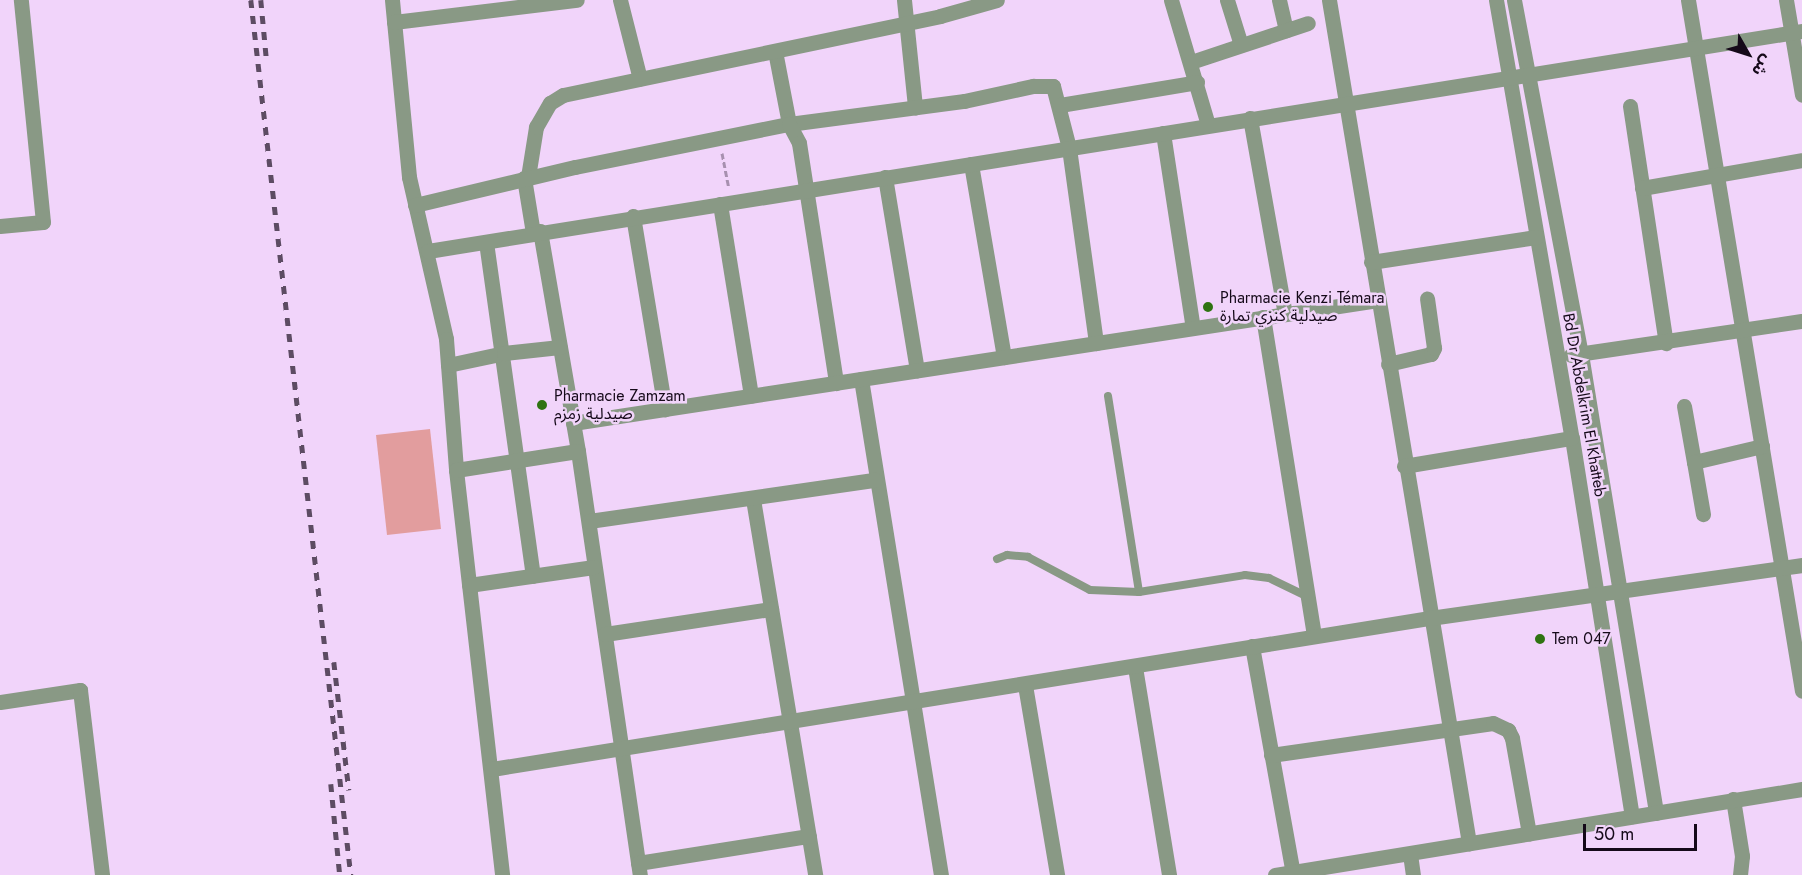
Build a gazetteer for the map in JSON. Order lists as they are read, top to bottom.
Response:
{
  "streets": {
    "street": ["Bd Dr Abdelkrim El Khatteb"]
  },
  "places": ["Pharmacie Kenzi Témara صيدلية كنزي تمارة", "Pharmacie Zamzam صيدلية زمزم", "Tem 047"],
  "scale_bar": "50 m",
  "north": "bottom right"
}
